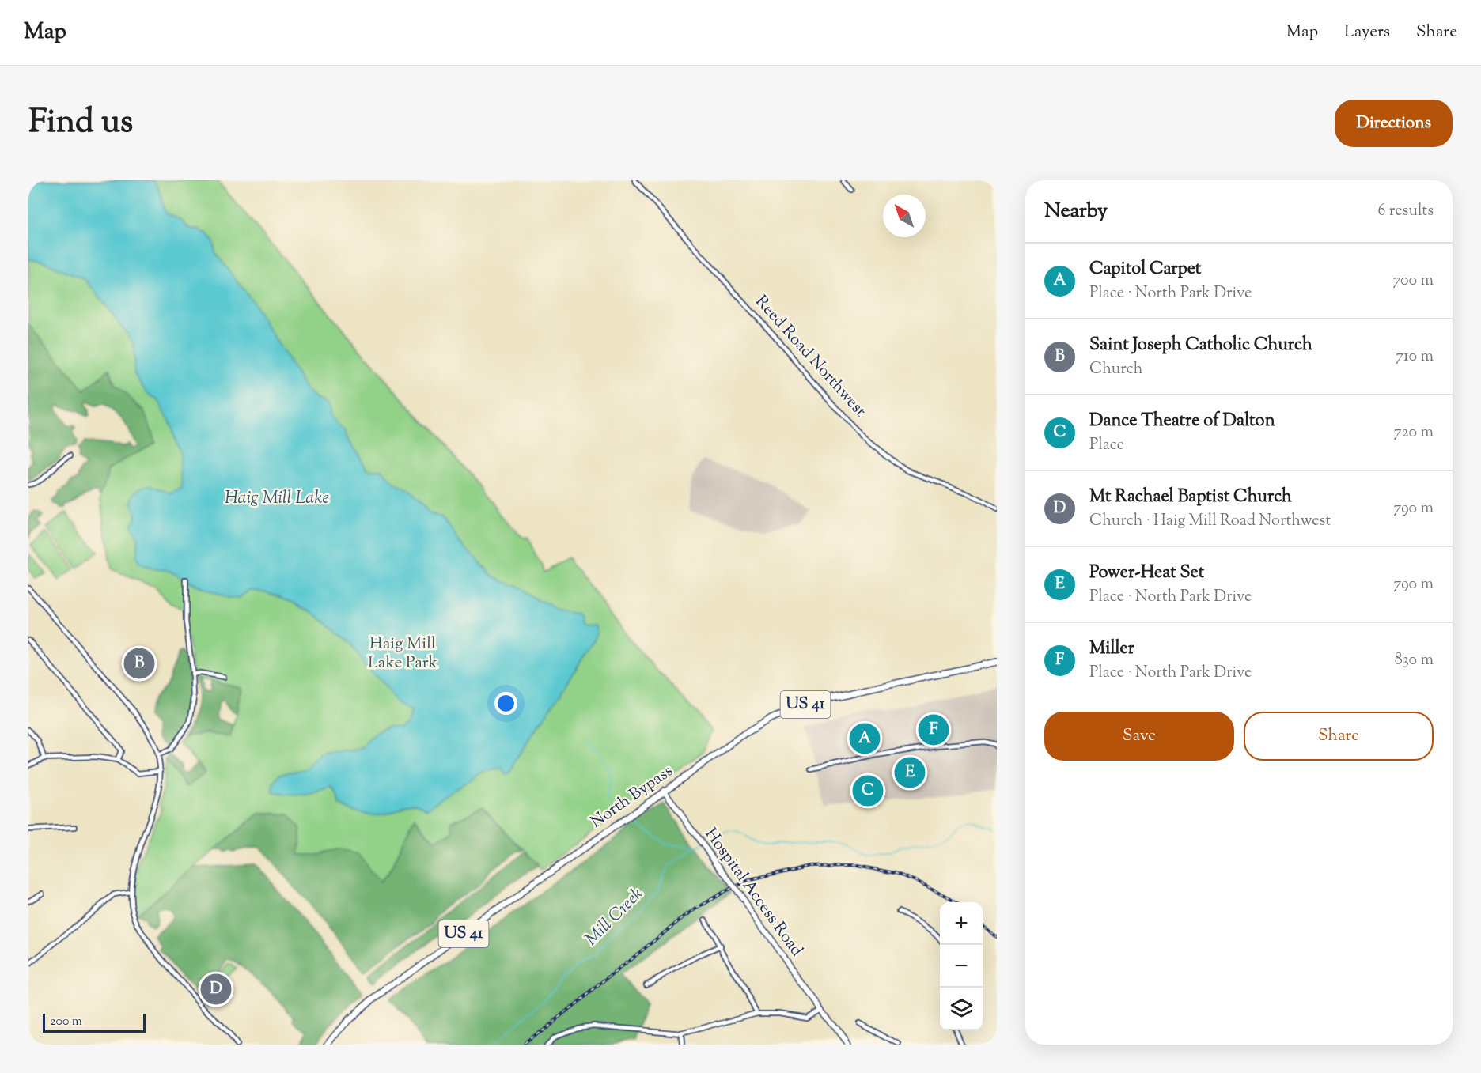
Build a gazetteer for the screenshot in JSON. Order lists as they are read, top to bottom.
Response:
{
  "streets": {
    "highway": ["US 41", "North Bypass"],
    "main road": ["Hospital Access Road"],
    "street": ["Reed Road Northwest"]
  },
  "crossings": [
    ["North Bypass", "Hospital Access Road"]
  ],
  "water": ["Haig Mill Lake", "Mill Creek"],
  "parks": ["Haig Mill Lake Park"],
  "scale_bar": "200 m",
  "north": "top left",
  "page": {
    "header": "Map",
    "nav": ["Map", "Layers", "Share"],
    "title": "Find us",
    "buttons": [
      "Directions",
      ["Save", "Share"]
    ],
    "heading": ["Nearby", "6 results"],
    "list": [
      {
        "mark": "A",
        "name": "Capitol Carpet",
        "note": "Place · North Park Drive",
        "value": "700 m"
      },
      {
        "mark": "B",
        "name": "Saint Joseph Catholic Church",
        "note": "Church",
        "value": "710 m"
      },
      {
        "mark": "C",
        "name": "Dance Theatre of Dalton",
        "note": "Place",
        "value": "720 m"
      },
      {
        "mark": "D",
        "name": "Mt Rachael Baptist Church",
        "note": "Church · Haig Mill Road Northwest",
        "value": "790 m"
      },
      {
        "mark": "E",
        "name": "Power-Heat Set",
        "note": "Place · North Park Drive",
        "value": "790 m"
      },
      {
        "mark": "F",
        "name": "Miller",
        "note": "Place · North Park Drive",
        "value": "830 m"
      }
    ],
    "pins": [
      "B",
      "F",
      "A",
      "E",
      "C",
      "D"
    ],
    "map_buttons": ["+", "−"],
    "scale": "200 m"
  }
}
